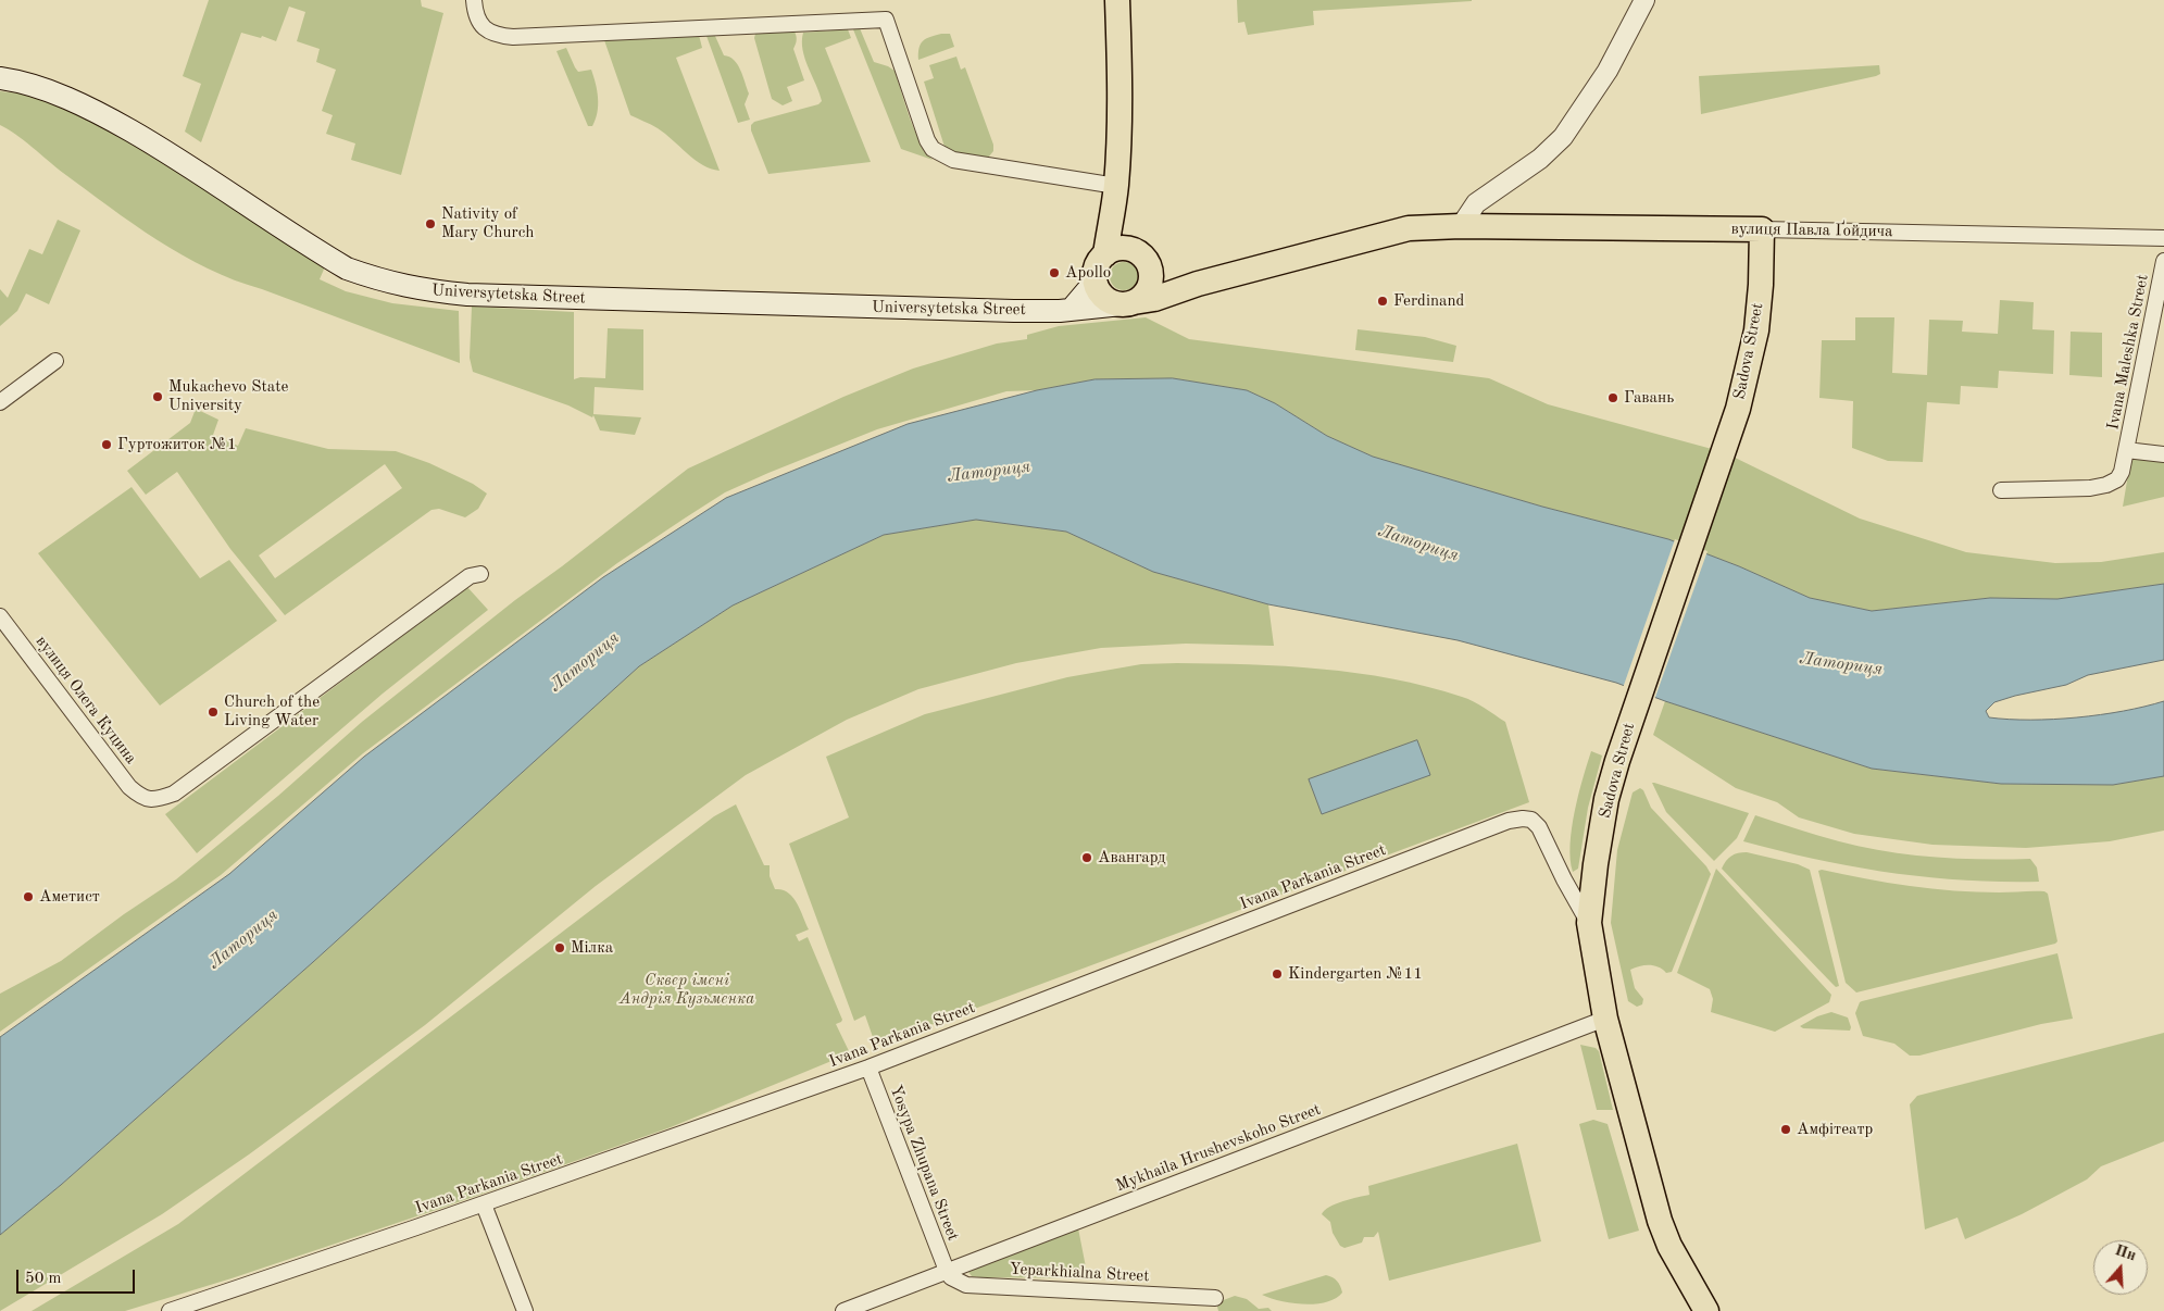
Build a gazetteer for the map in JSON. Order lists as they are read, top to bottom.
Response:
{
  "streets": {
    "main road": ["вулиця Павла Ґойдича", "Universytetska Street", "Sadova Street"],
    "street": [
      "Ivana Maleshka Street",
      "вулиця Олега Куцина",
      "Ivana Parkania Street",
      "Mykhaila Hrushevskoho Street",
      "Yosypa Zhupana Street",
      "Yeparkhialna Street"
    ]
  },
  "crossings": [
    ["вулиця Павла Ґойдича", "Universytetska Street"],
    ["вулиця Павла Ґойдича", "Sadova Street"],
    ["Sadova Street", "Ivana Parkania Street"],
    ["Sadova Street", "Mykhaila Hrushevskoho Street"],
    ["Ivana Parkania Street", "Yosypa Zhupana Street"],
    ["Mykhaila Hrushevskoho Street", "Yosypa Zhupana Street"],
    ["Mykhaila Hrushevskoho Street", "Yeparkhialna Street"],
    ["Yosypa Zhupana Street", "Yeparkhialna Street"]
  ],
  "water": ["Латориця"],
  "parks": ["Сквер імені Андрія Кузьменка"],
  "places": [
    "Nativity of Mary Church",
    "Apollo",
    "Ferdinand",
    "Mukachevo State University",
    "Гавань",
    "Гуртожиток №1",
    "Church of the Living Water",
    "Авангард",
    "Аметист",
    "Мілка",
    "Kindergarten №11",
    "Амфітеатр"
  ],
  "scale_bar": "50 m",
  "north": "top"
}
